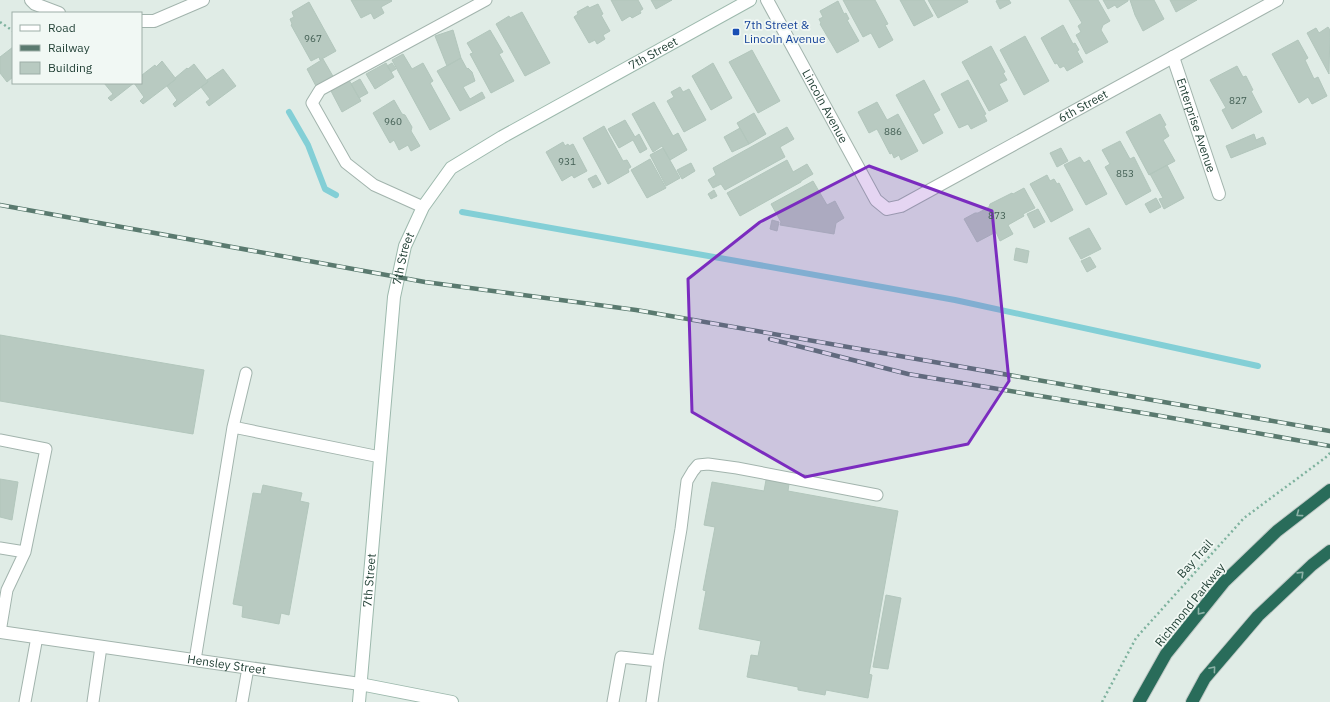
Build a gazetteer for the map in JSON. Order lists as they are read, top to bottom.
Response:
{
  "streets": {
    "highway": ["Richmond Parkway"],
    "street": [
      "7th Street",
      "Lincoln Avenue",
      "6th Street",
      "Enterprise Avenue",
      "Hensley Street"
    ],
    "path": ["Bay Trail"]
  },
  "crossings": [
    ["7th Street", "Hensley Street"],
    ["Lincoln Avenue", "6th Street"],
    ["6th Street", "Enterprise Avenue"]
  ],
  "places": {
    "transit": ["7th Street & Lincoln Avenue"]
  },
  "house_numbers": [
    "967",
    "827",
    "960",
    "886",
    "931",
    "853",
    "873"
  ],
  "legend": ["Road", "Railway", "Building"]
}
